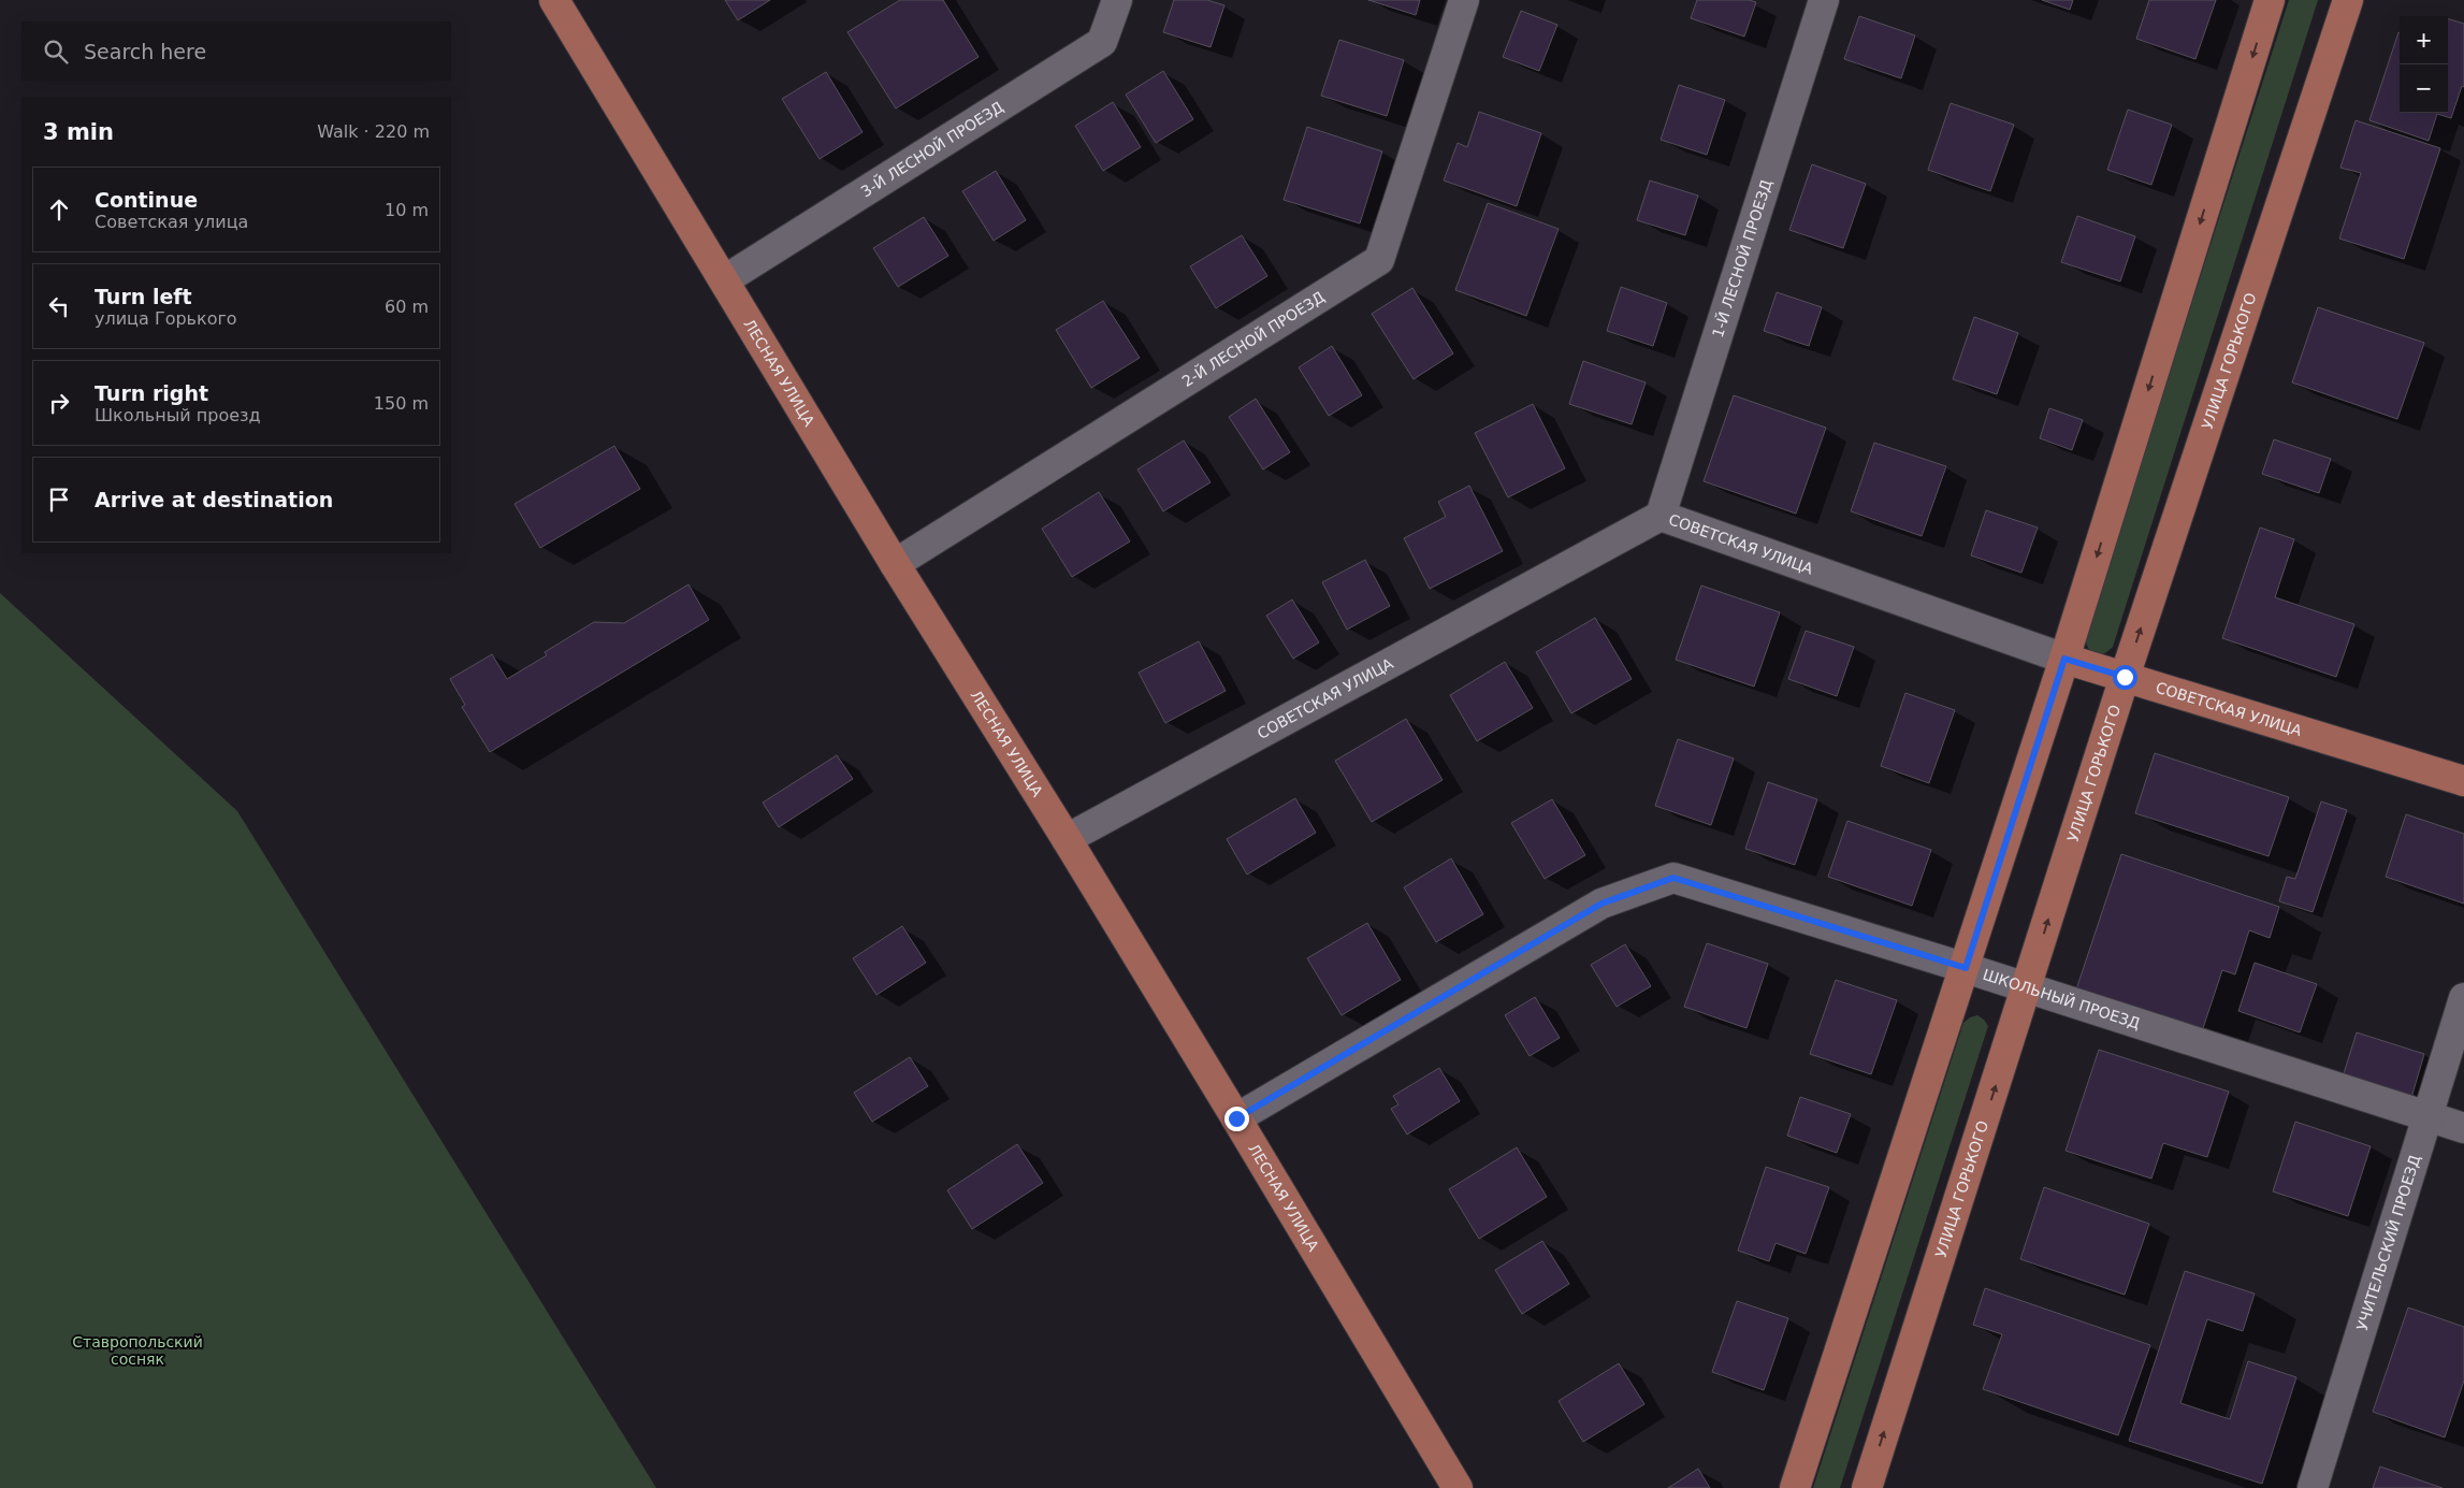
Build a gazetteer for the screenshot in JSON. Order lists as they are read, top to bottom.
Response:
{
  "streets": {
    "main road": ["УЛИЦА ГОРЬКОГО", "ЛЕСНАЯ УЛИЦА", "СОВЕТСКАЯ УЛИЦА"],
    "street": [
      "3-Й ЛЕСНОЙ ПРОЕЗД",
      "1-Й ЛЕСНОЙ ПРОЕЗД",
      "2-Й ЛЕСНОЙ ПРОЕЗД",
      "ШКОЛЬНЫЙ ПРОЕЗД",
      "УЧИТЕЛЬСКИЙ ПРОЕЗД"
    ]
  },
  "crossings": [
    ["3-Й ЛЕСНОЙ ПРОЕЗД", "ЛЕСНАЯ УЛИЦА"],
    ["1-Й ЛЕСНОЙ ПРОЕЗД", "СОВЕТСКАЯ УЛИЦА"],
    ["2-Й ЛЕСНОЙ ПРОЕЗД", "ЛЕСНАЯ УЛИЦА"],
    ["УЛИЦА ГОРЬКОГО", "СОВЕТСКАЯ УЛИЦА"],
    ["УЛИЦА ГОРЬКОГО", "ШКОЛЬНЫЙ ПРОЕЗД"],
    ["ЛЕСНАЯ УЛИЦА", "СОВЕТСКАЯ УЛИЦА"],
    ["ЛЕСНАЯ УЛИЦА", "ШКОЛЬНЫЙ ПРОЕЗД"],
    ["ШКОЛЬНЫЙ ПРОЕЗД", "УЧИТЕЛЬСКИЙ ПРОЕЗД"]
  ],
  "parks": ["Ставропольский сосняк"],
  "page": {
    "map_buttons": ["+", "−"],
    "search": "Search here",
    "heading": ["3 min", "Walk · 220 m"],
    "list": [
      ["Continue", "Советская улица", "10 m"],
      ["Turn left", "улица Горького", "60 m"],
      ["Turn right", "Школьный проезд", "150 m"],
      "Arrive at destination"
    ]
  }
}
